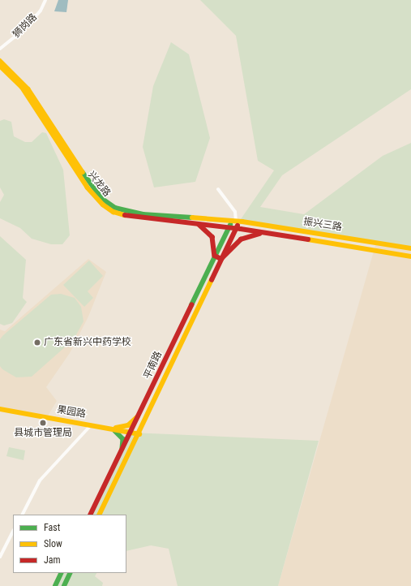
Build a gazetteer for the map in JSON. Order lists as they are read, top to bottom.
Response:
{
  "streets": {
    "main road": [
      "兴龙路",
      "振兴三路",
      "平南路",
      "果园路"
    ],
    "street": ["狮岗路"]
  },
  "crossings": [
    ["兴龙路", "振兴三路"],
    ["兴龙路", "平南路"],
    ["振兴三路", "平南路"],
    ["平南路", "果园路"]
  ],
  "places": ["广东省新兴中药学校", "县城市管理局"],
  "legend": ["Fast", "Slow", "Jam"]
}
